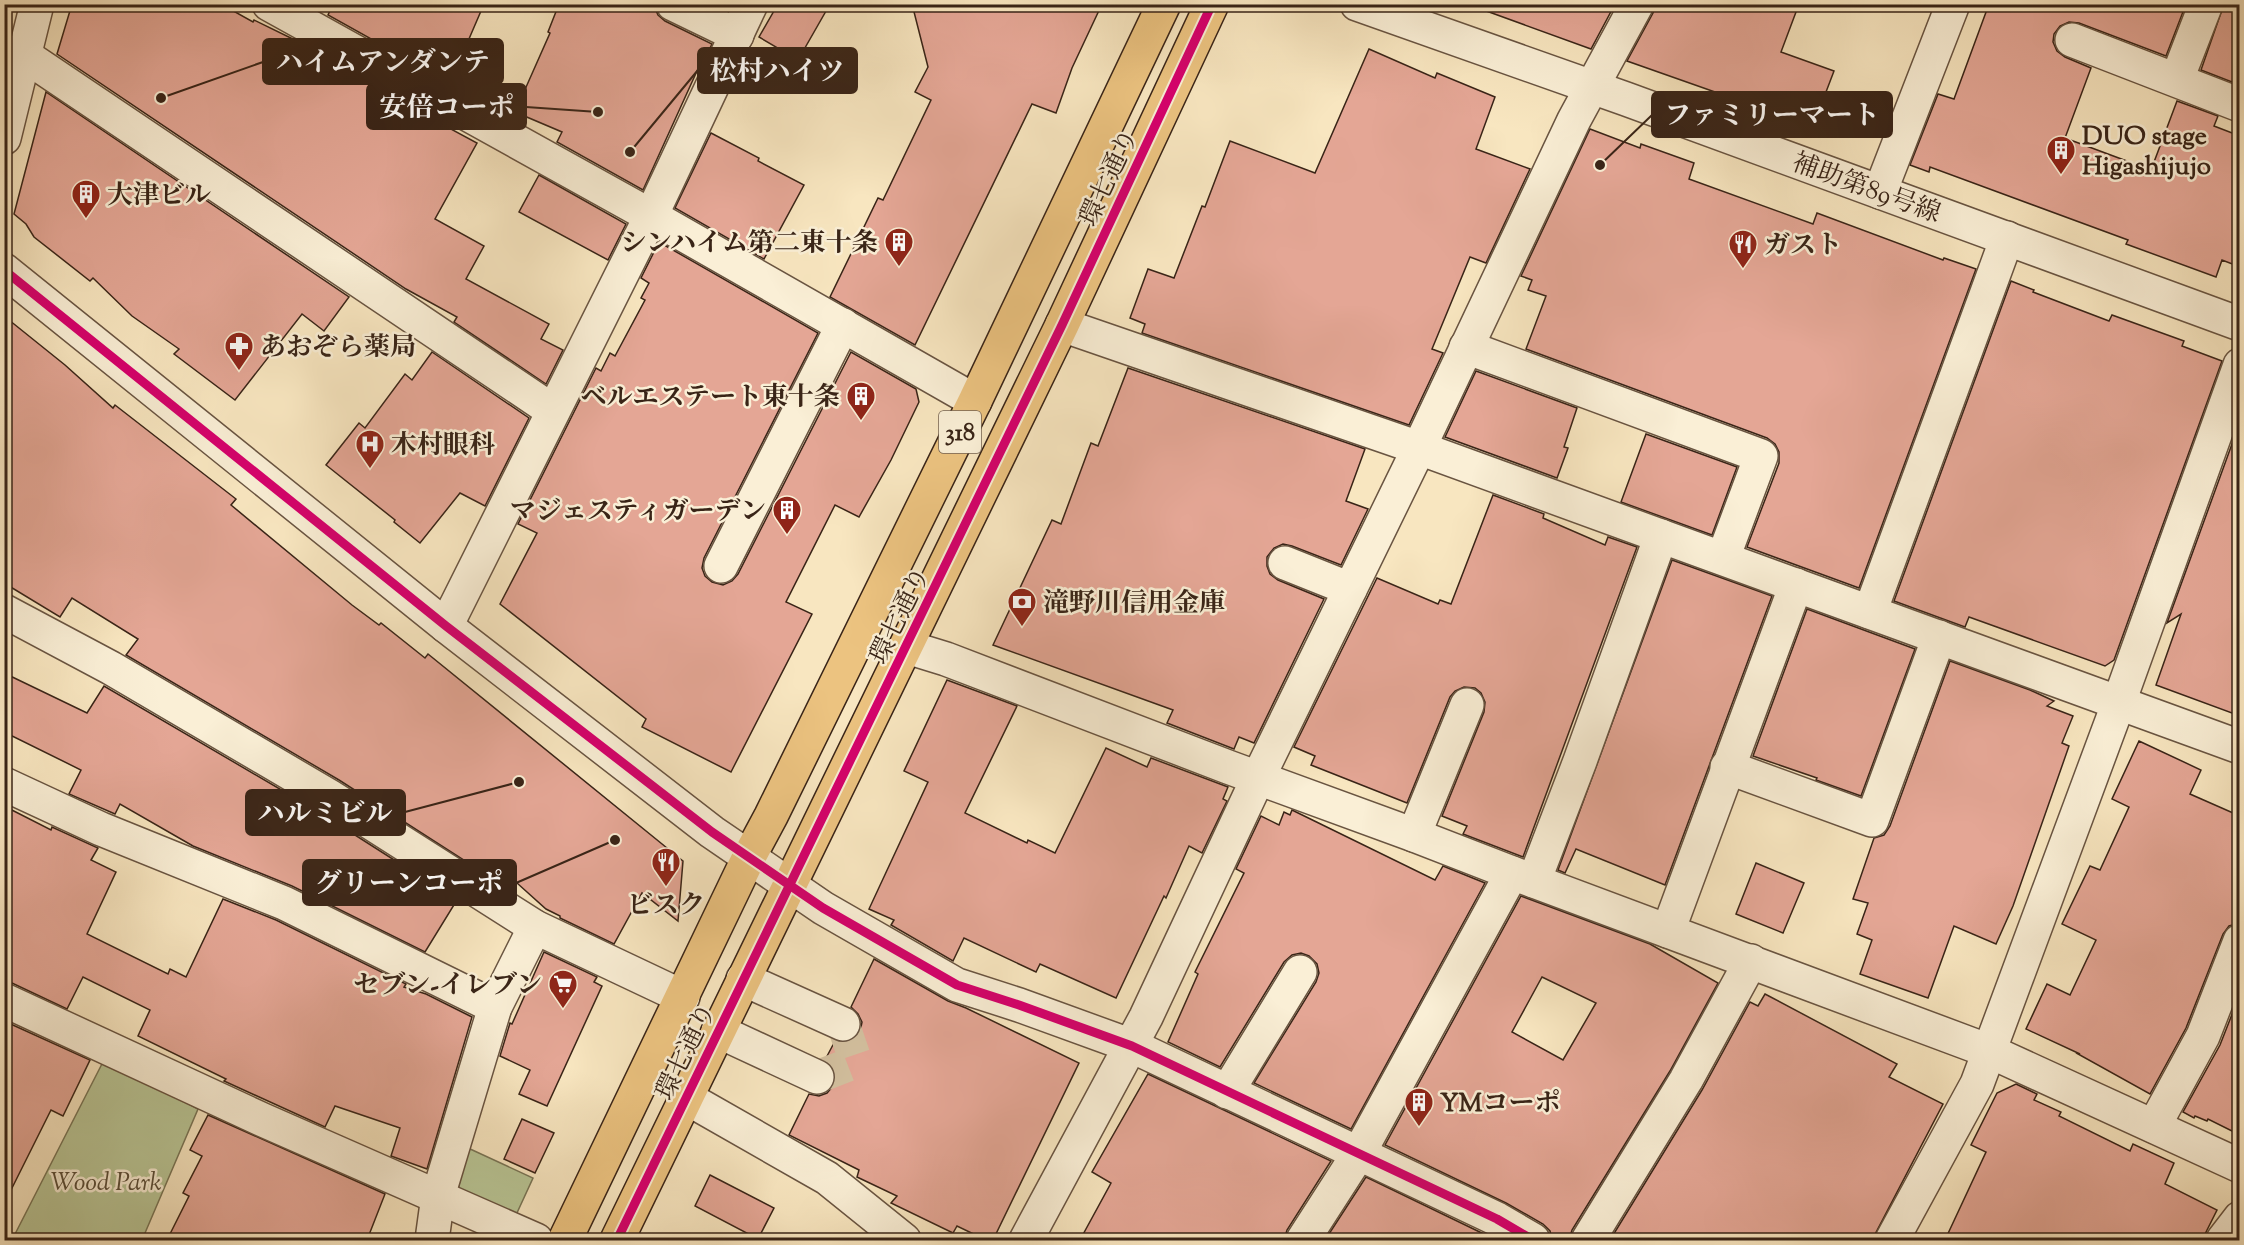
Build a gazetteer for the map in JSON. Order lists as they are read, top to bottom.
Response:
{
  "streets": {
    "main road": ["環七通り", "318"],
    "street": ["補助第89号線"]
  },
  "parks": ["Wood Park"],
  "places": {
    "other": [
      "ハイムアンダンテ",
      "安倍コーポ",
      "松村ハイツ",
      "ファミリーマート",
      "ハルミビル",
      "グリーンコーポ"
    ],
    "building": [
      "DUO stage Higashijujo",
      "大津ビル",
      "シンハイム第二東十条",
      "ベルエステート東十条",
      "マジェスティガーデン",
      "YMコーポ"
    ],
    "restaurant": ["ガスト", "ビスク"],
    "pharmacy": ["あおぞら薬局"],
    "hospital": ["木村眼科"],
    "bank": ["滝野川信用金庫"],
    "supermarket": ["セブン-イレブン"]
  }
}
